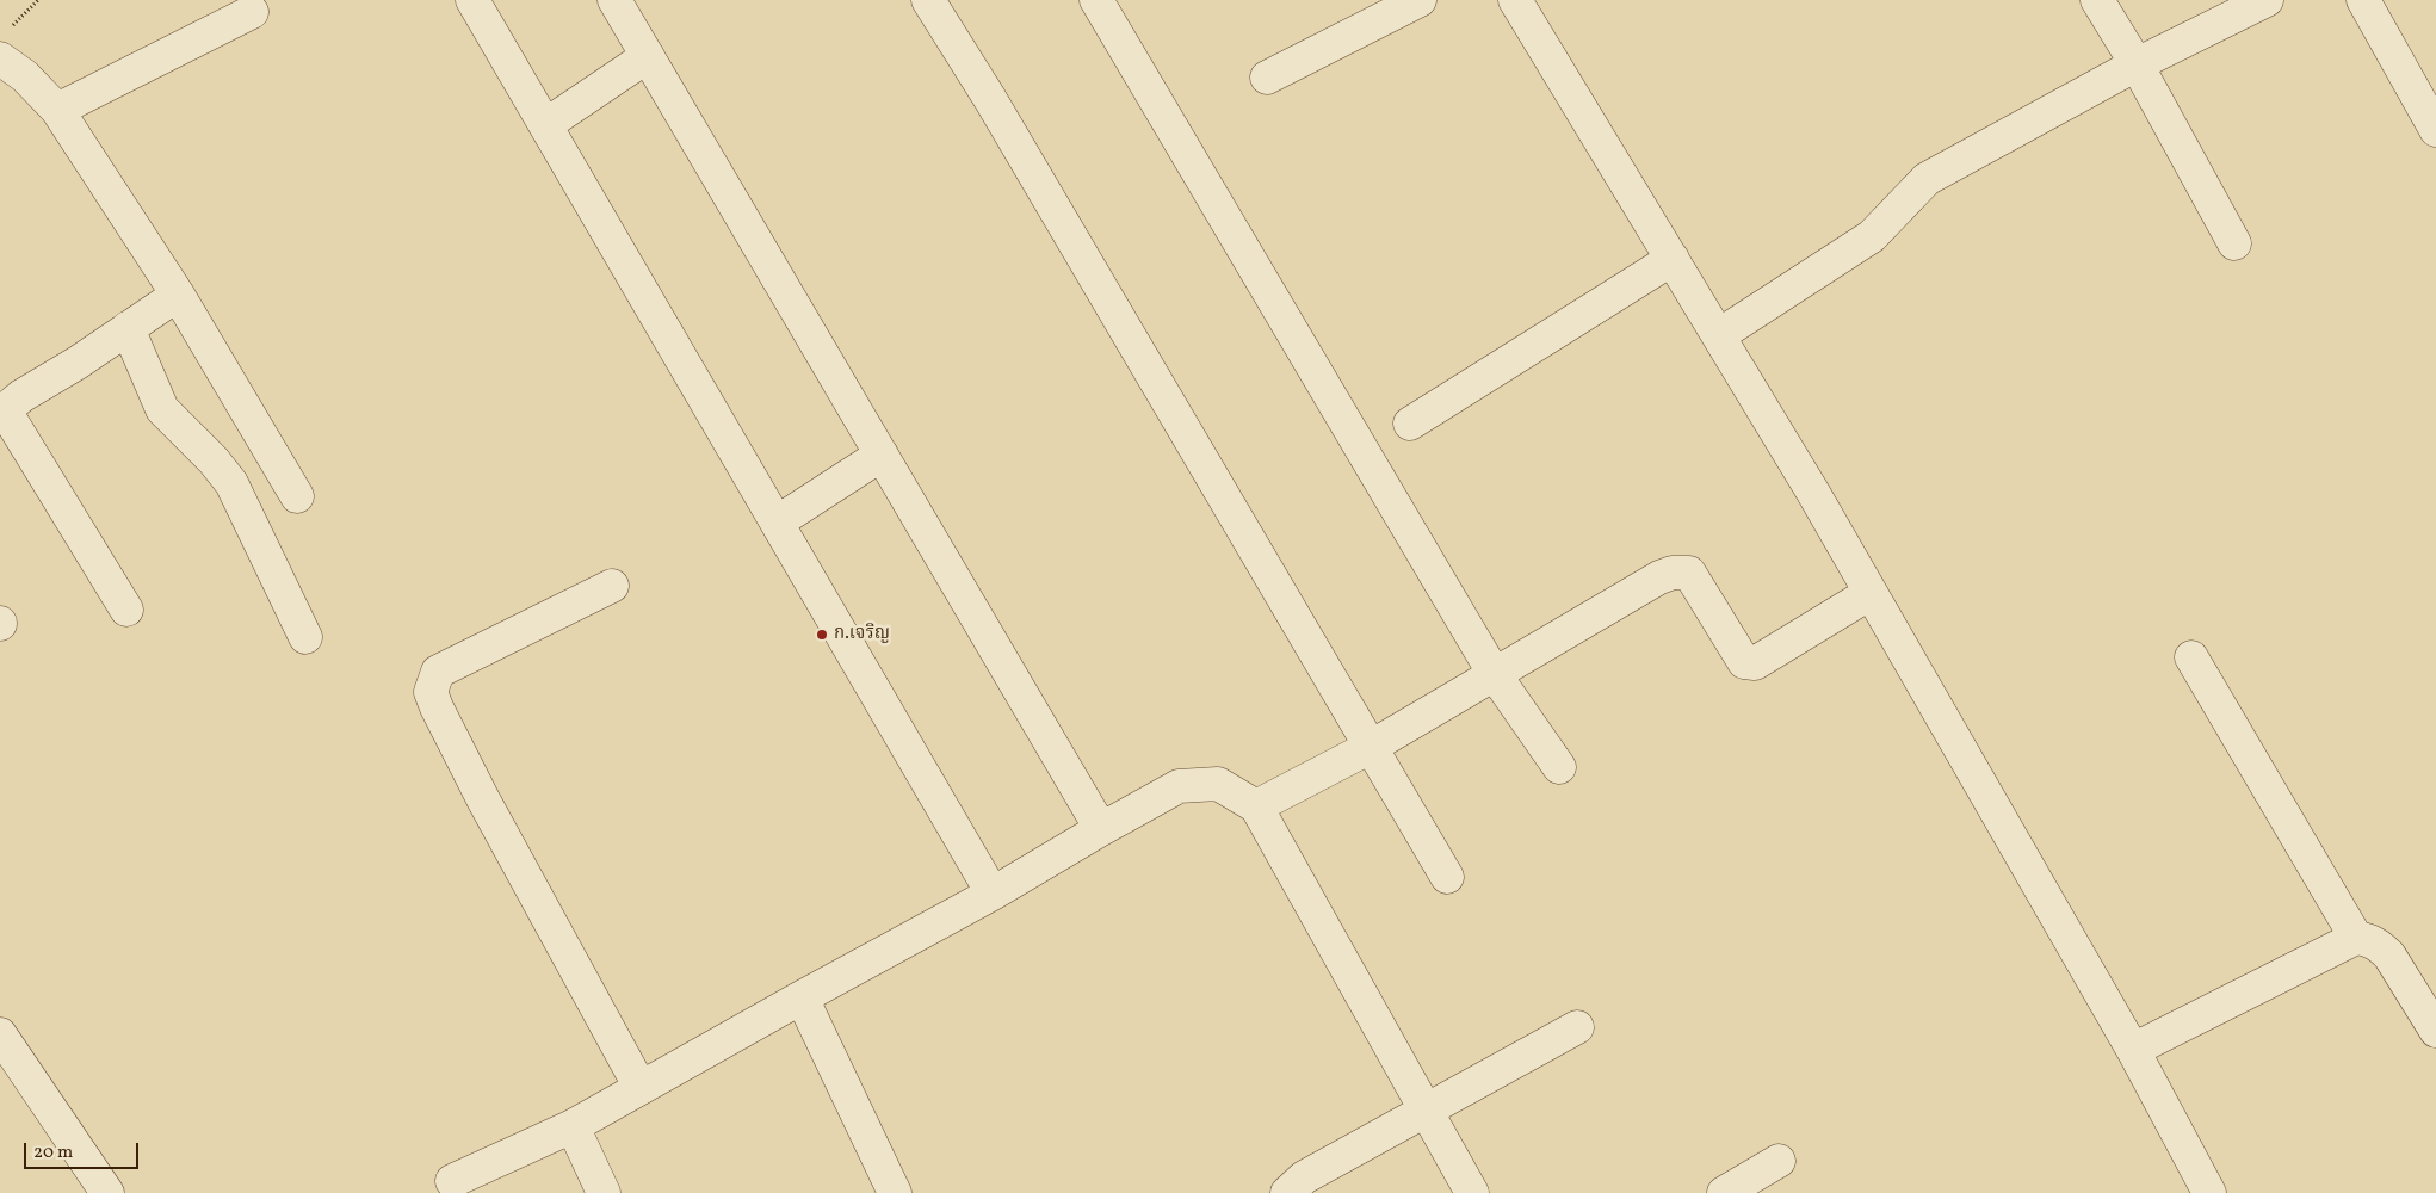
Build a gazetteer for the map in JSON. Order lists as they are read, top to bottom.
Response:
{
  "places": ["ก.เจริญ"],
  "scale_bar": "20 m"
}
